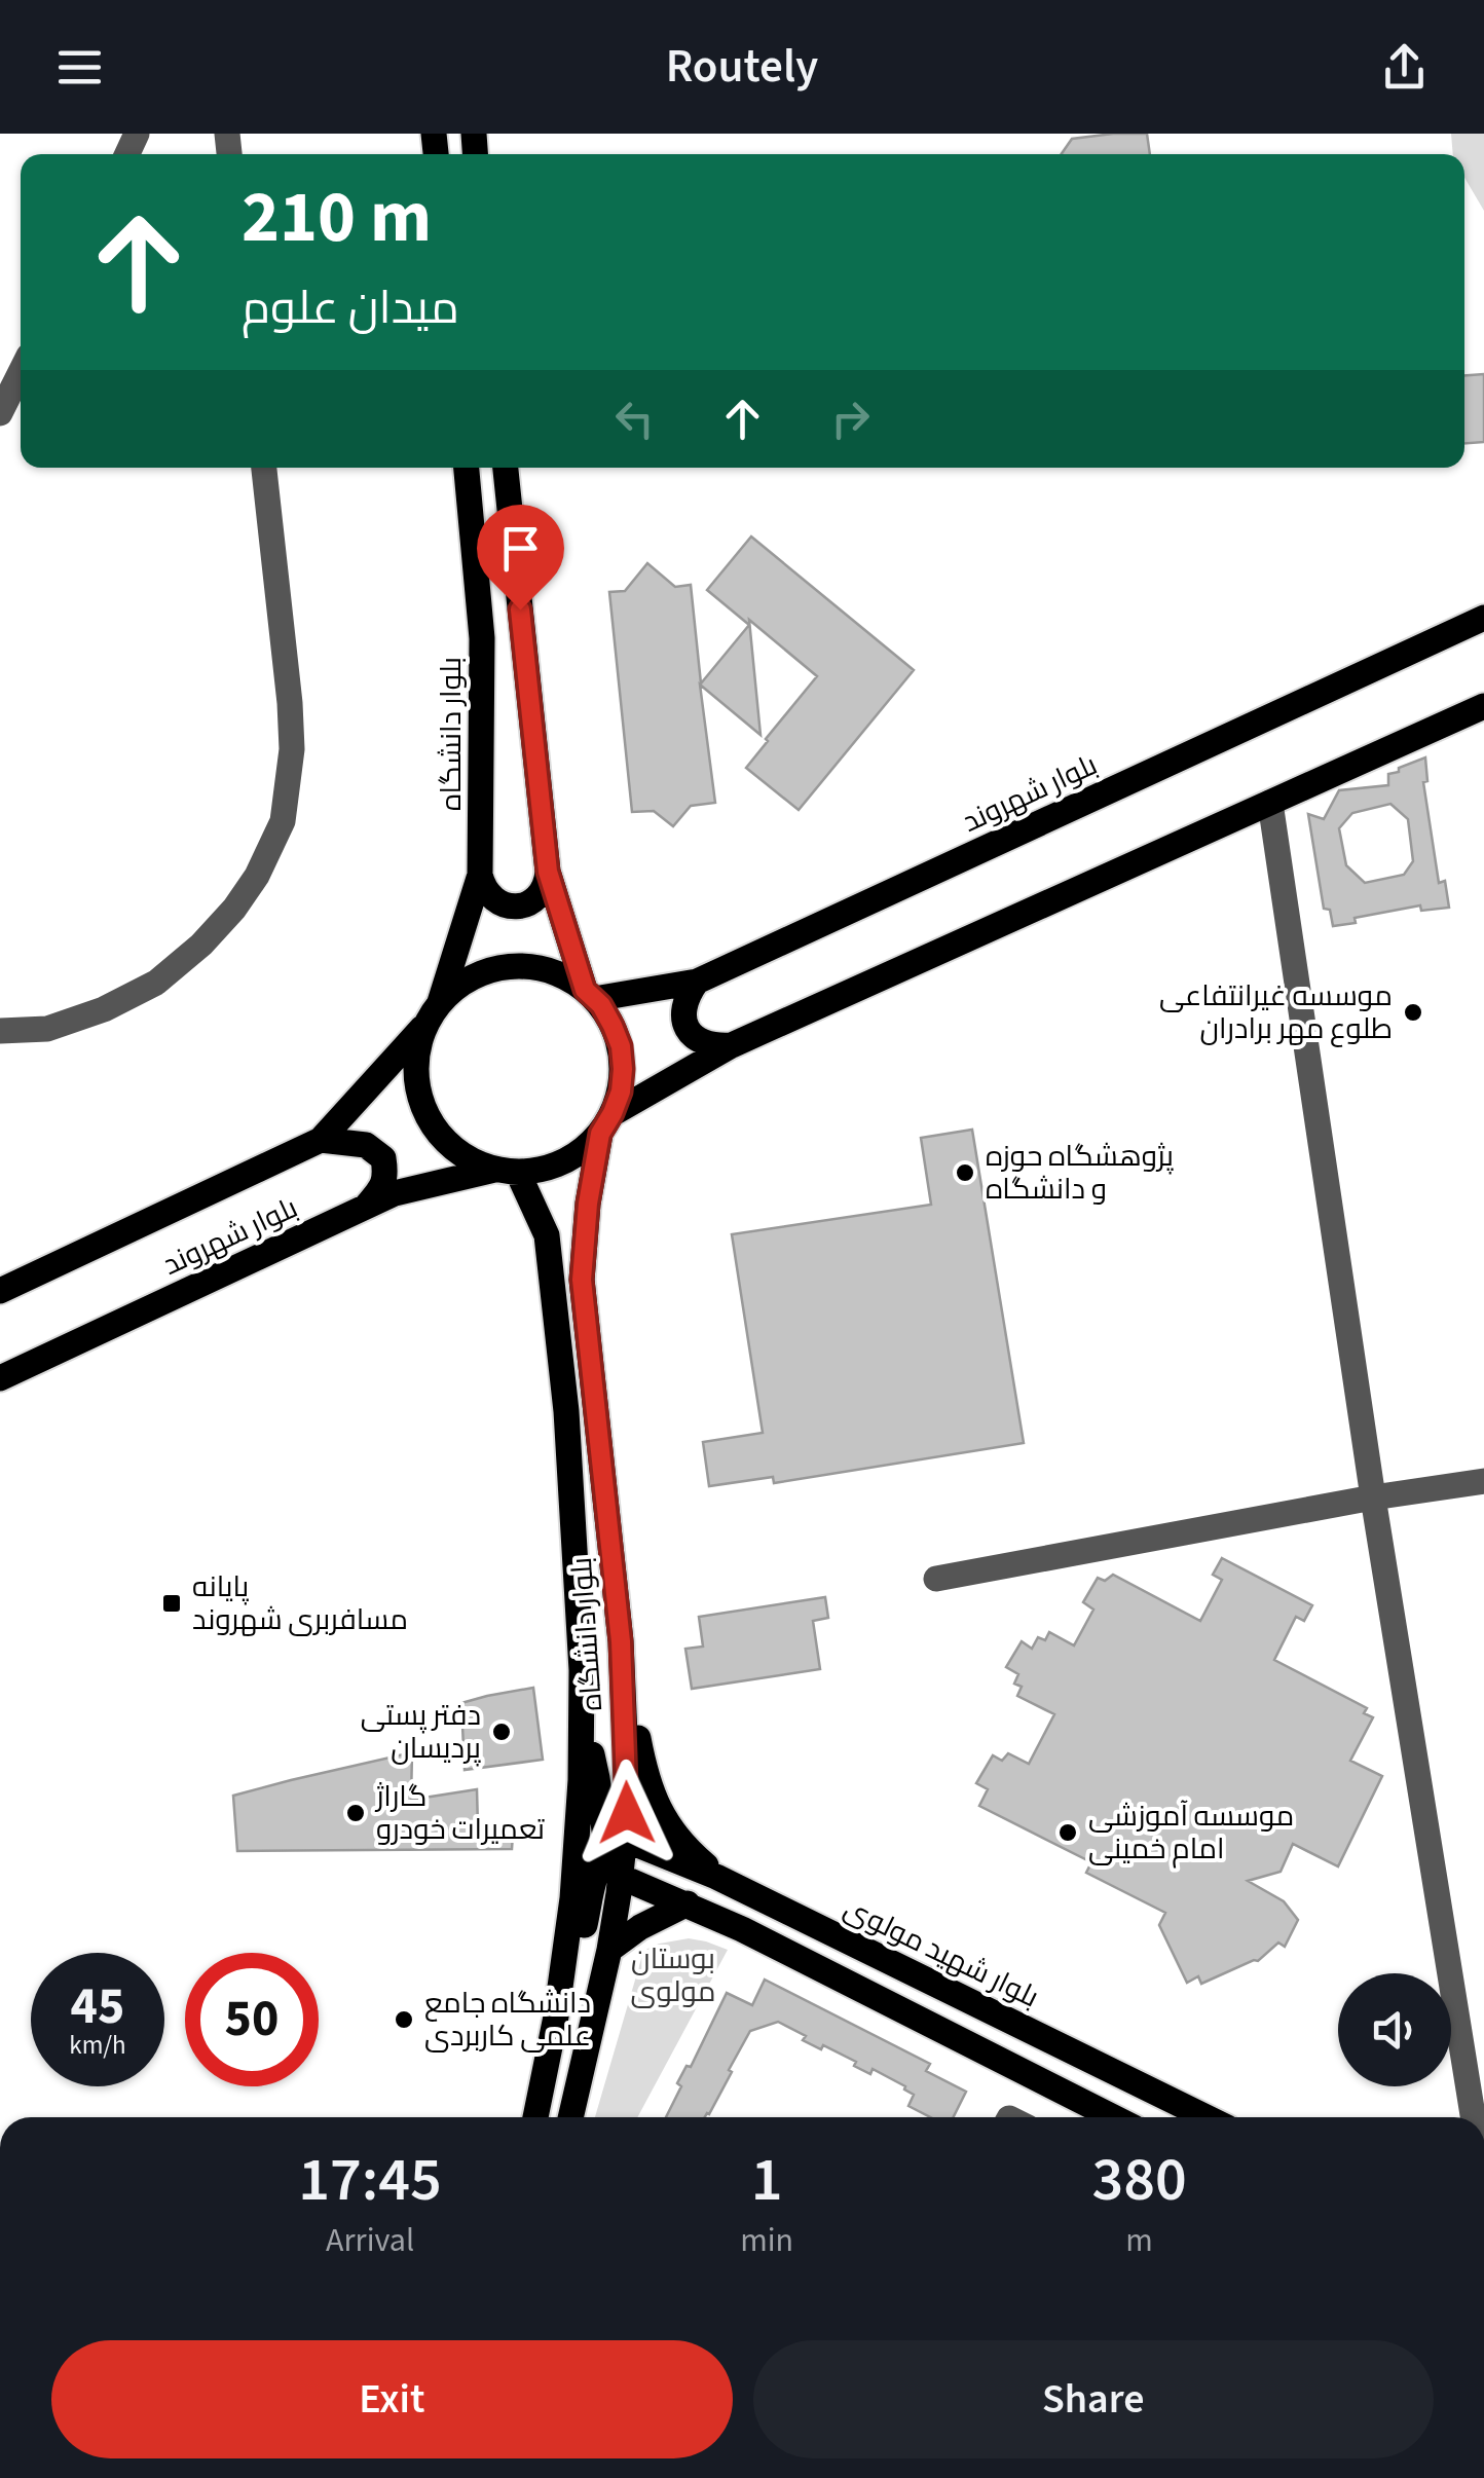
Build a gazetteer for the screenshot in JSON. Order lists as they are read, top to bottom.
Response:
{
  "streets": {
    "main road": ["بلوار دانشگاه", "بلوار شهروند", "بلوار شهید مولوی"]
  },
  "crossings": [
    ["بلوار دانشگاه", "بلوار شهروند"],
    ["بلوار دانشگاه", "بلوار شهید مولوی"]
  ],
  "parks": ["بوستان مولوی"],
  "places": {
    "other": [
      "موسسه غیرانتفاعی طلوع مهر برادران",
      "پژوهشگاه حوزه و دانشگاه",
      "دفتر پستی پردیسان",
      "گاراژ تعمیرات خودرو",
      "موسسه آموزشی امام خمینی",
      "دانشگاه جامع علمی کاربردی"
    ],
    "transit": ["پایانه مسافربری شهروند"]
  },
  "page": {
    "header": "Routely",
    "turn": ["210 m", "میدان علوم"],
    "speed": "45 km/h",
    "limit": "50",
    "eta": [
      "17:45",
      "Arrival",
      "1",
      "min",
      "380",
      "m"
    ],
    "buttons": ["Exit", "Share"]
  }
}
